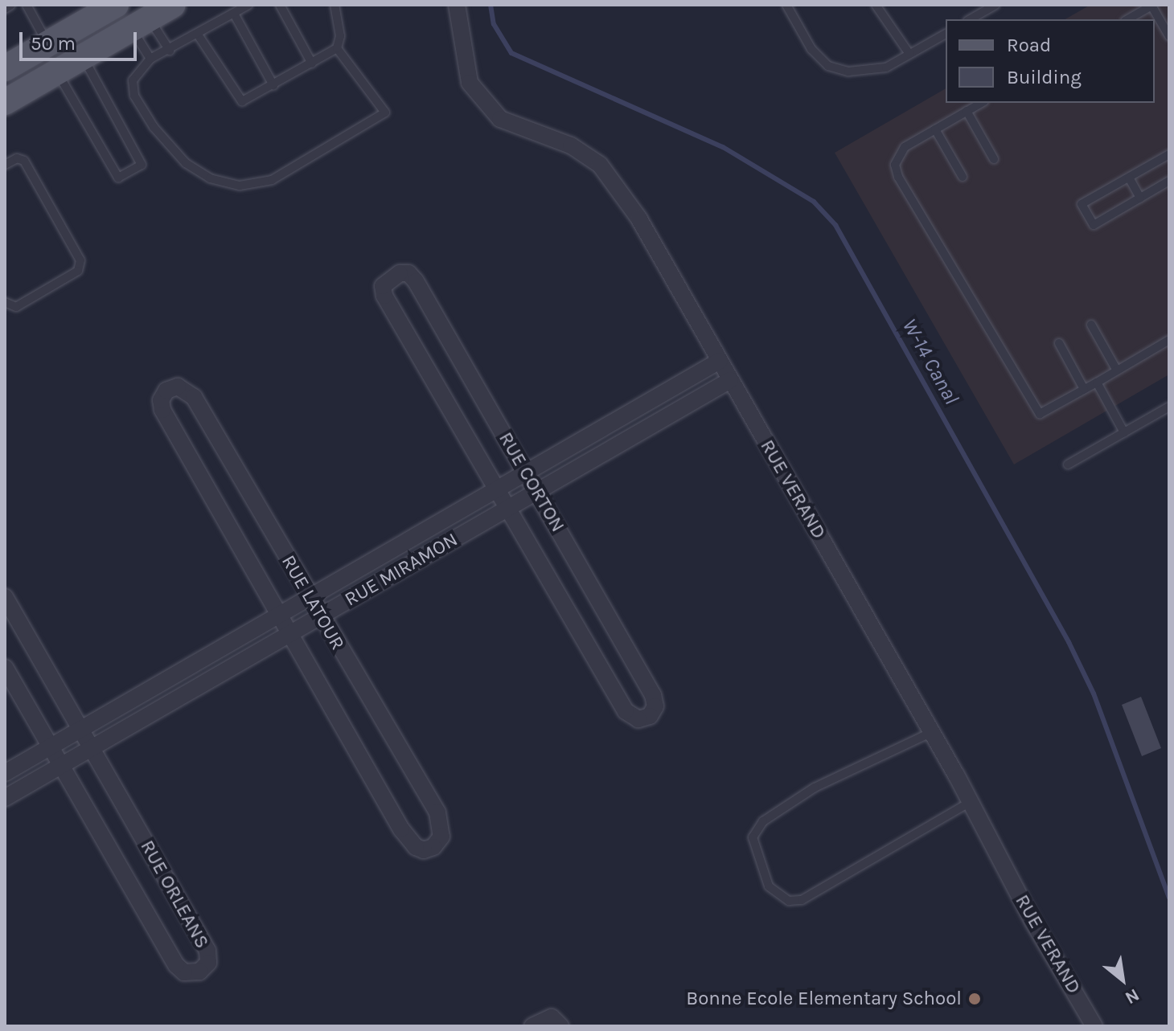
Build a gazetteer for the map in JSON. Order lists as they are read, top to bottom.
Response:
{
  "streets": {
    "street": [
      "RUE CORTON",
      "RUE VERAND",
      "RUE MIRAMON",
      "RUE LATOUR",
      "RUE ORLEANS"
    ]
  },
  "crossings": [
    ["RUE CORTON", "RUE MIRAMON"],
    ["RUE VERAND", "RUE MIRAMON"],
    ["RUE MIRAMON", "RUE LATOUR"],
    ["RUE MIRAMON", "RUE ORLEANS"]
  ],
  "water": ["W-14 Canal"],
  "places": ["Bonne Ecole Elementary School"],
  "legend": ["Road", "Building"],
  "scale_bar": "50 m",
  "north": "bottom right"
}
